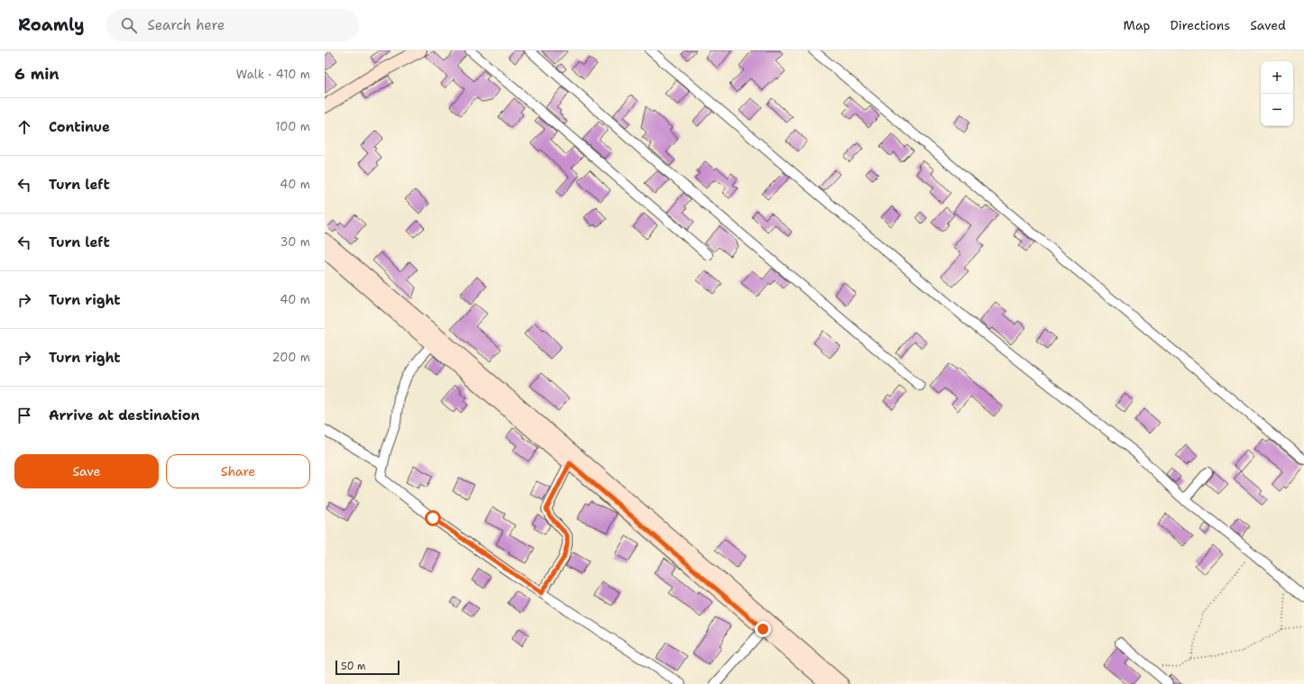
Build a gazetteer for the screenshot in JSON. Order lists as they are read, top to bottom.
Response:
{
  "scale_bar": "50 m",
  "page": {
    "header": "Roamly",
    "search": "Search here",
    "nav": ["Map", "Directions", "Saved"],
    "heading": ["6 min", "Walk · 410 m"],
    "map_buttons": ["+", "−"],
    "list": [
      ["Continue", "100 m"],
      ["Turn left", "40 m"],
      ["Turn left", "30 m"],
      ["Turn right", "40 m"],
      ["Turn right", "200 m"],
      "Arrive at destination"
    ],
    "buttons": ["Save", "Share"],
    "scale": "50 m"
  }
}
